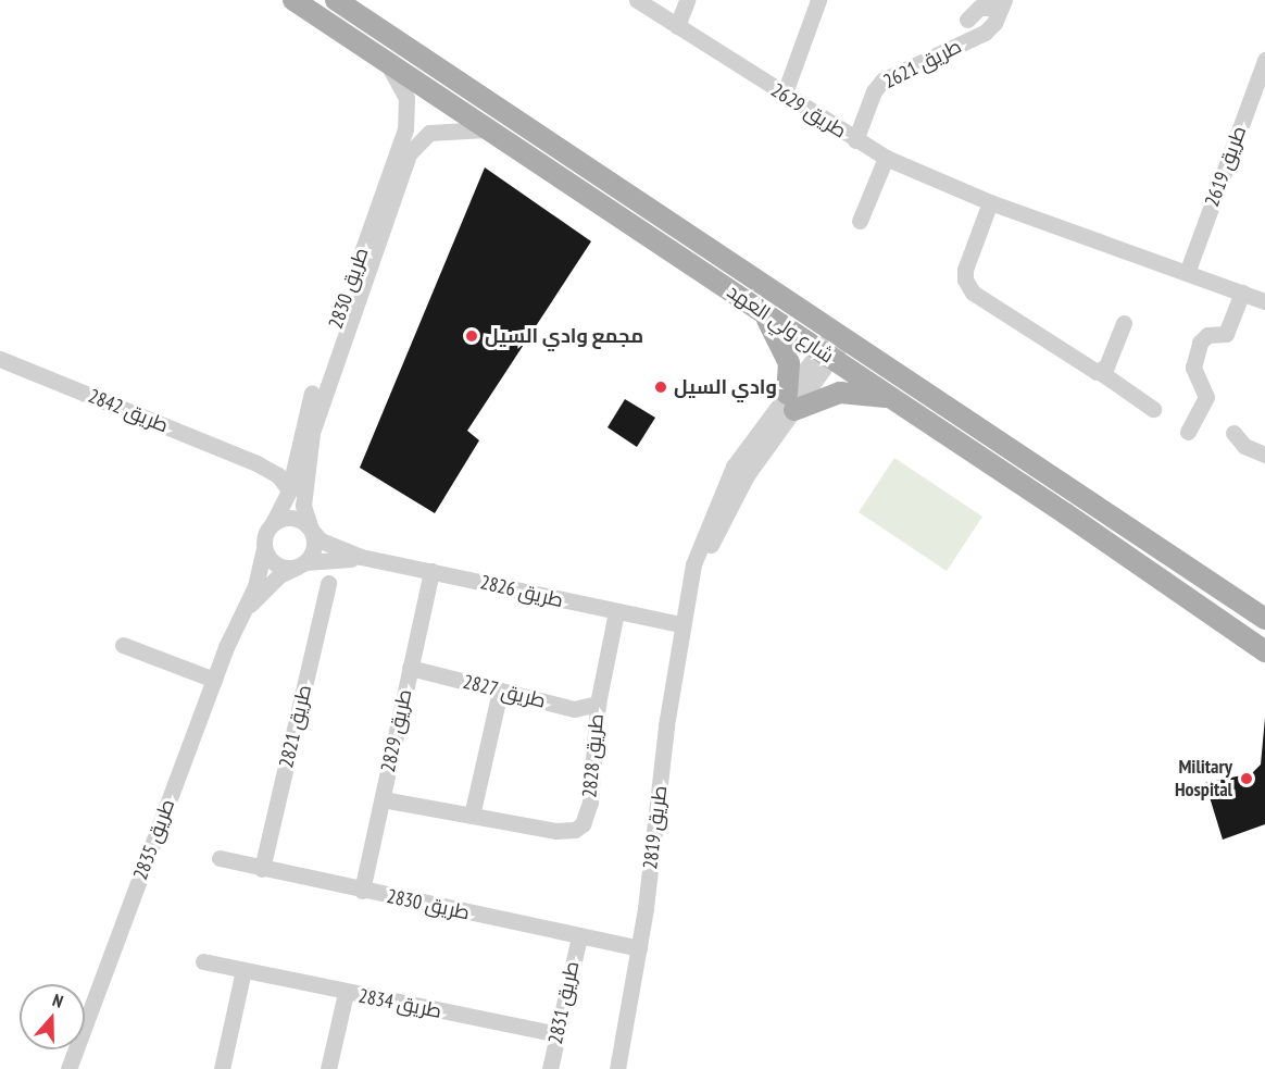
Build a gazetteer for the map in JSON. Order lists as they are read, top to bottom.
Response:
{
  "streets": {
    "main road": ["شارع ولي العهد"],
    "street": [
      "طريق 2621",
      "طريق 2629",
      "طريق 2619",
      "طريق 2830",
      "طريق 2842",
      "طريق 2826",
      "طريق 2827",
      "طريق 2821",
      "طريق 2829",
      "طريق 2828",
      "طريق 2819",
      "طريق 2835",
      "طريق 2831",
      "طريق 2834"
    ]
  },
  "crossings": [
    ["طريق 2621", "طريق 2629"],
    ["طريق 2629", "طريق 2619"],
    ["طريق 2830", "شارع ولي العهد"],
    ["طريق 2830", "طريق 2842"],
    ["طريق 2830", "طريق 2826"],
    ["طريق 2830", "طريق 2821"],
    ["طريق 2830", "طريق 2829"],
    ["طريق 2830", "طريق 2819"],
    ["طريق 2830", "طريق 2835"],
    ["طريق 2830", "طريق 2831"],
    ["شارع ولي العهد", "طريق 2819"],
    ["طريق 2826", "طريق 2829"],
    ["طريق 2826", "طريق 2828"],
    ["طريق 2826", "طريق 2819"],
    ["طريق 2826", "طريق 2835"],
    ["طريق 2827", "طريق 2829"],
    ["طريق 2827", "طريق 2828"],
    ["طريق 2829", "طريق 2828"],
    ["طريق 2831", "طريق 2834"]
  ],
  "places": ["مجمع وادي السيل", "وادي السيل", "Military Hospital"],
  "north": "top"
}
